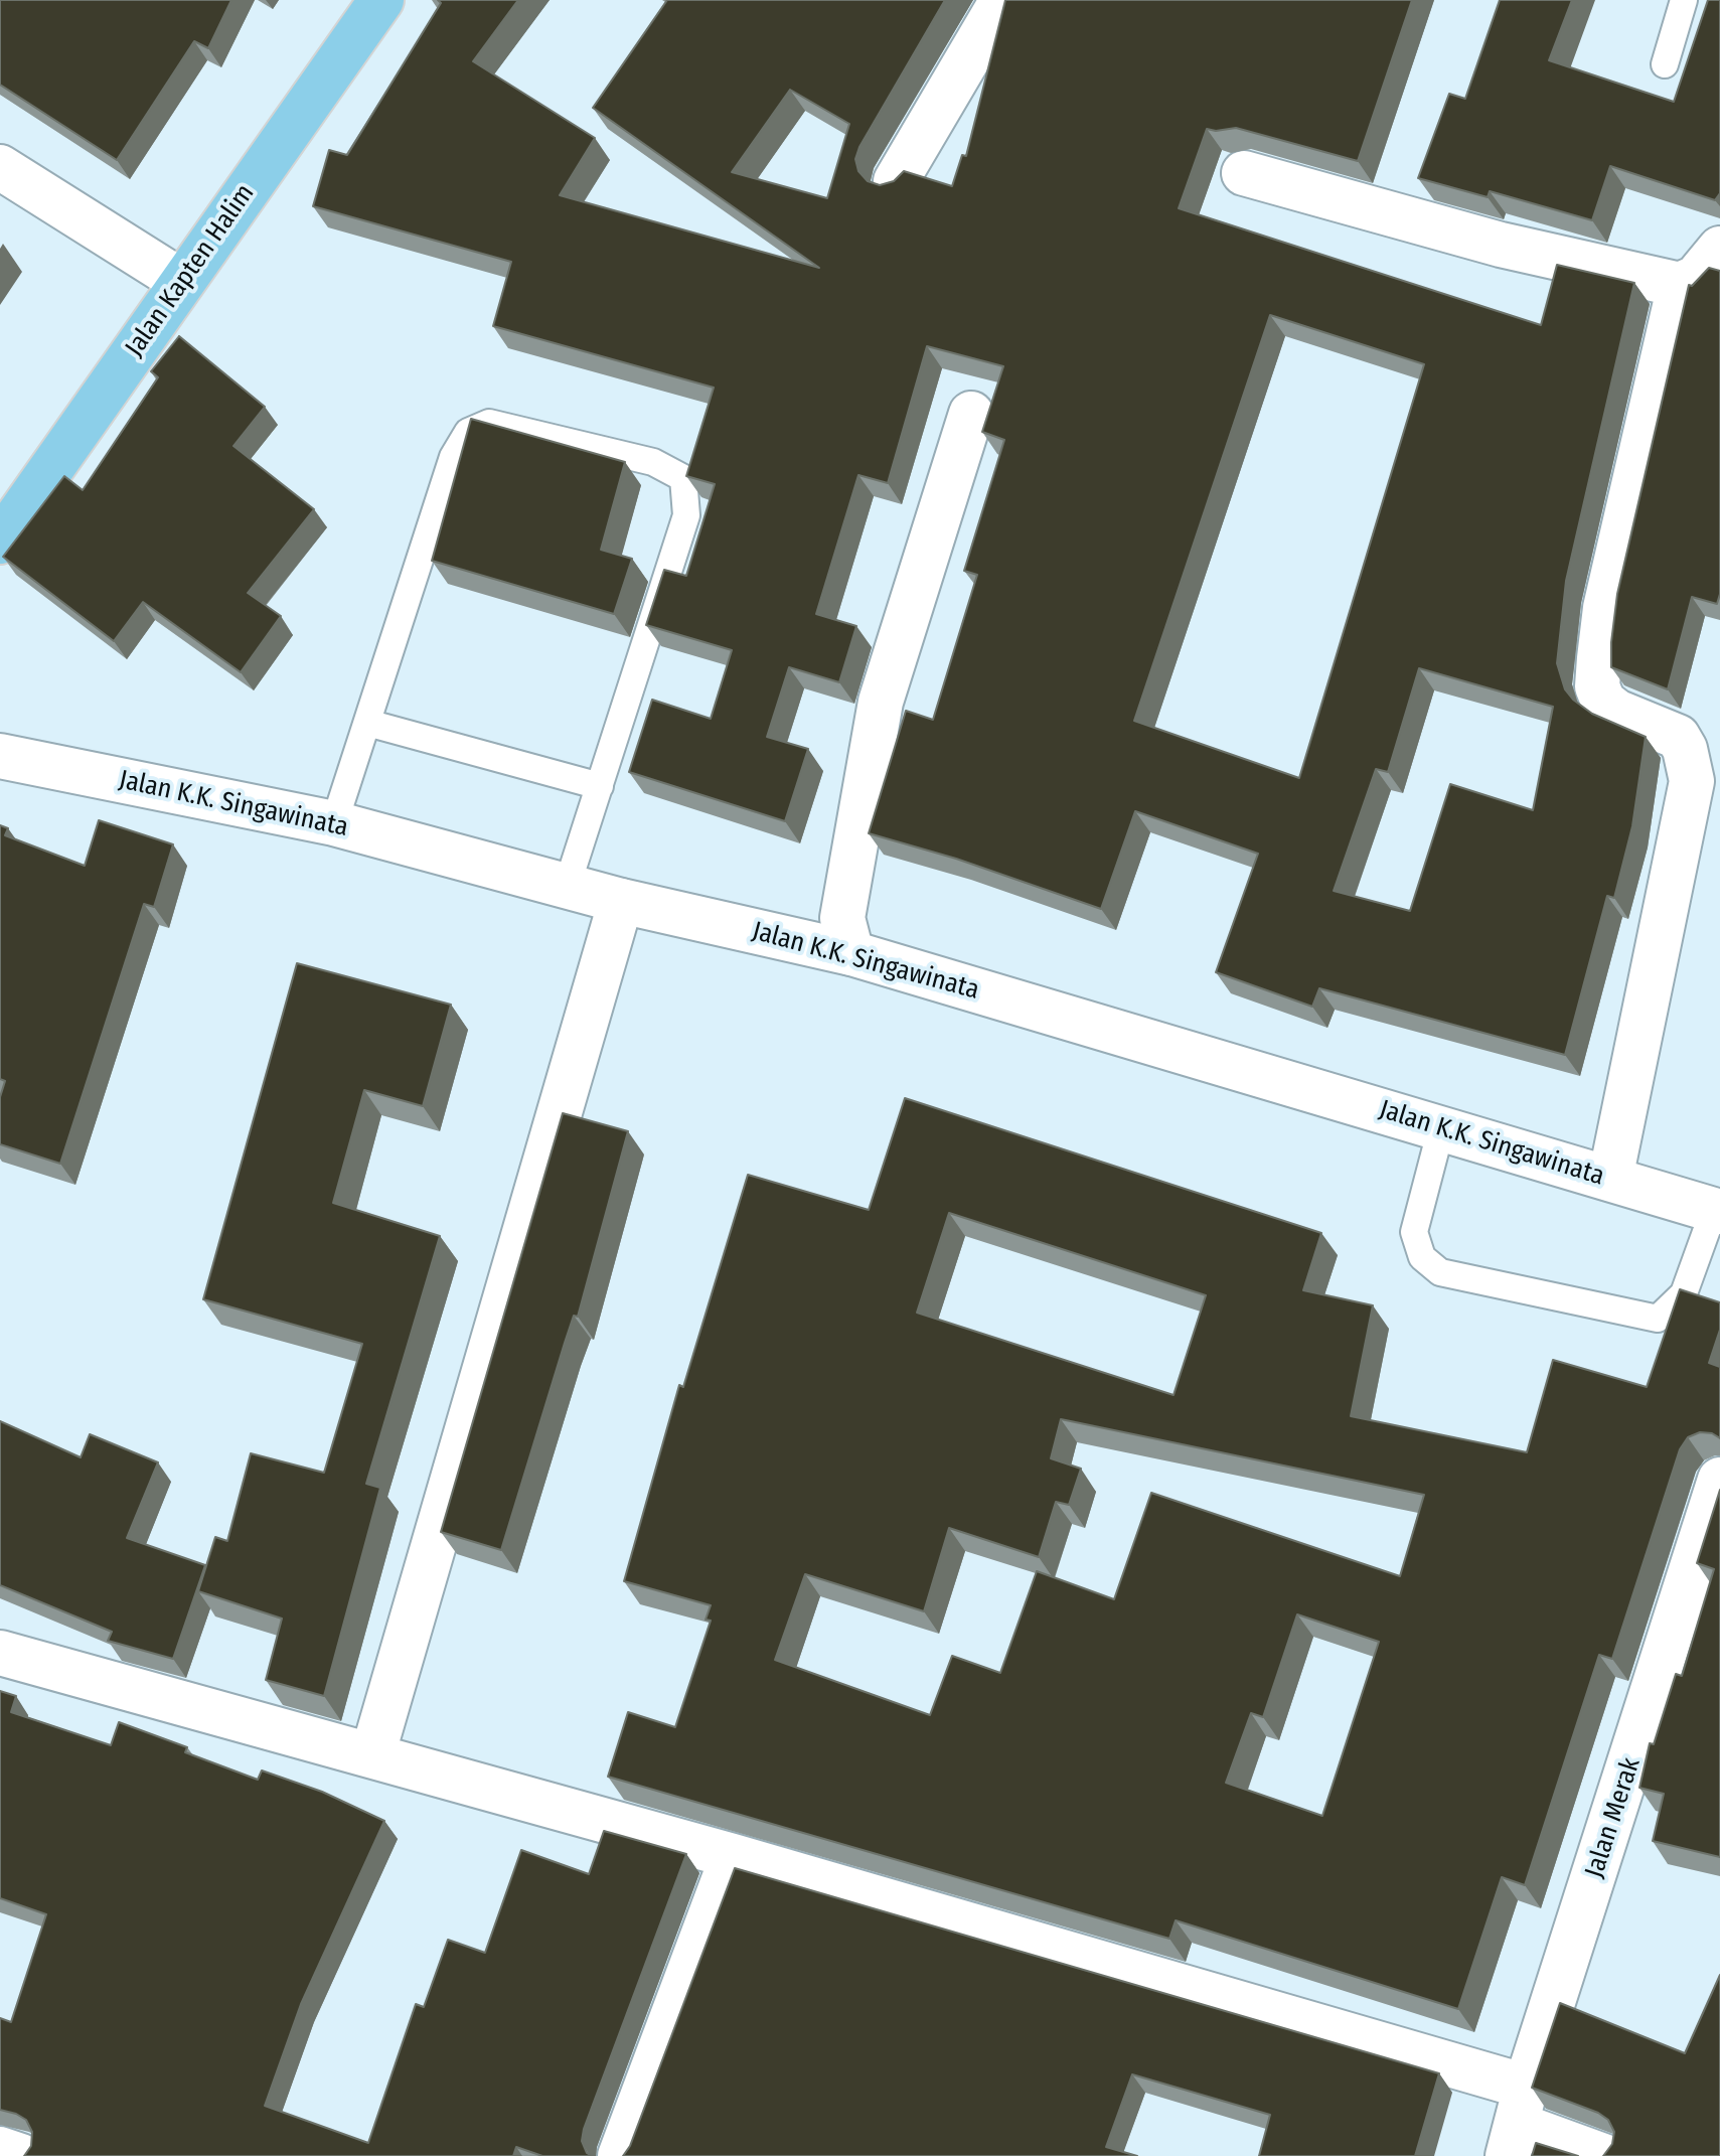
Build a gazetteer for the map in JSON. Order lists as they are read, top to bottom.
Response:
{
  "streets": {
    "main road": ["Jalan Kapten Halim"],
    "street": ["Jalan K.K. Singawinata", "Jalan Merak"]
  }
}
